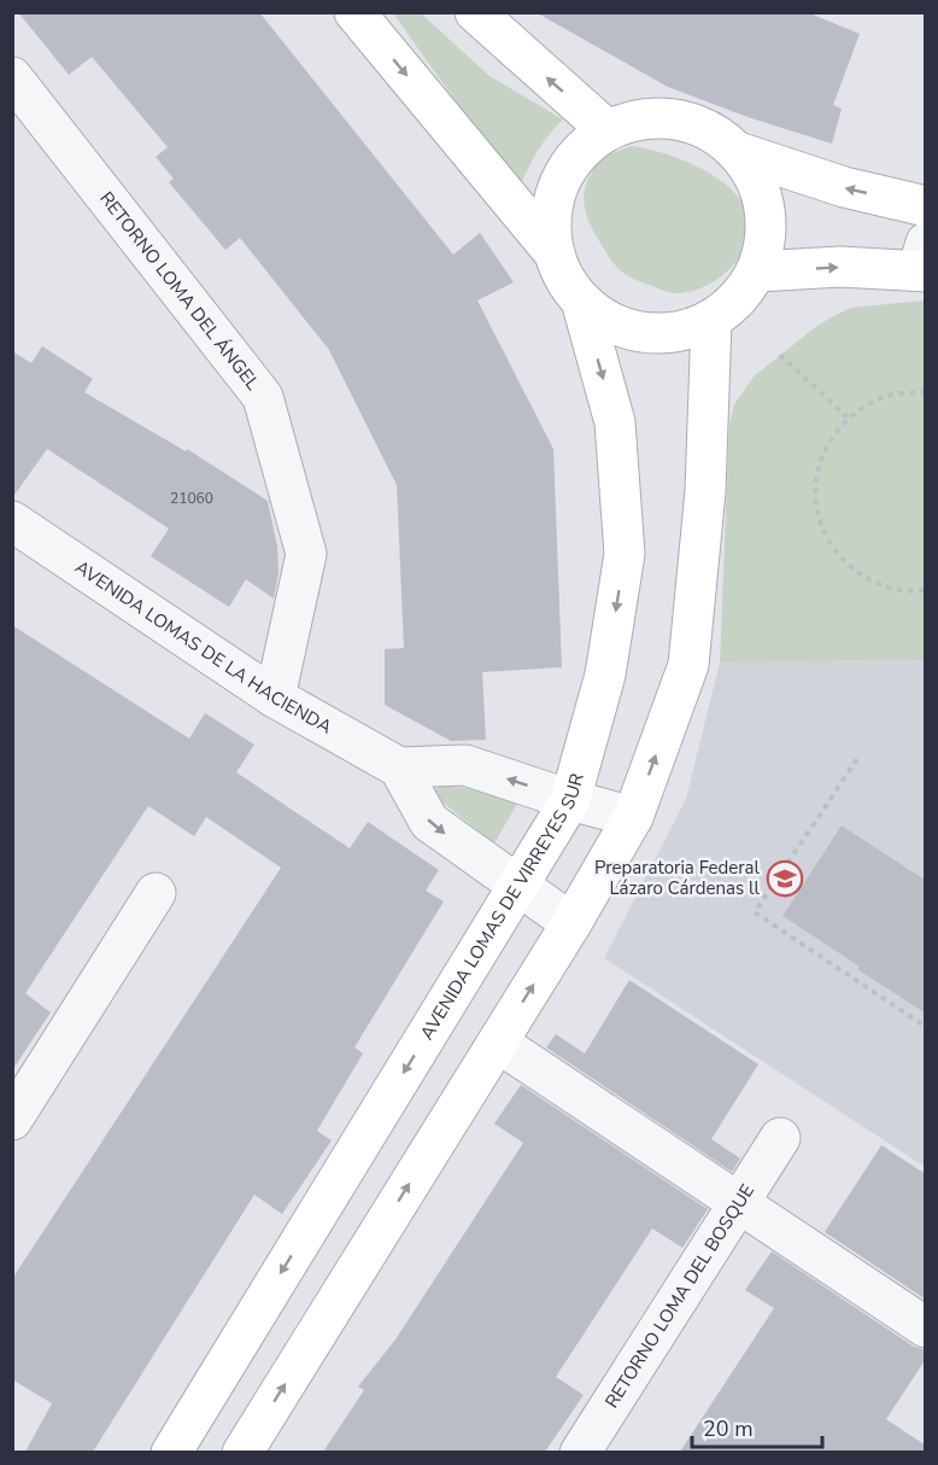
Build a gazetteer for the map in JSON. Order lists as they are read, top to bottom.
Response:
{
  "streets": {
    "street": [
      "RETORNO LOMA DEL ÁNGEL",
      "AVENIDA LOMAS DE LA HACIENDA",
      "AVENIDA LOMAS DE VIRREYES SUR",
      "RETORNO LOMA DEL BOSQUE"
    ]
  },
  "crossings": [
    ["RETORNO LOMA DEL ÁNGEL", "AVENIDA LOMAS DE LA HACIENDA"]
  ],
  "places": {
    "school or university": ["Preparatoria Federal Lázaro Cárdenas ll"]
  },
  "house_numbers": ["21060"],
  "scale_bar": "20 m"
}
